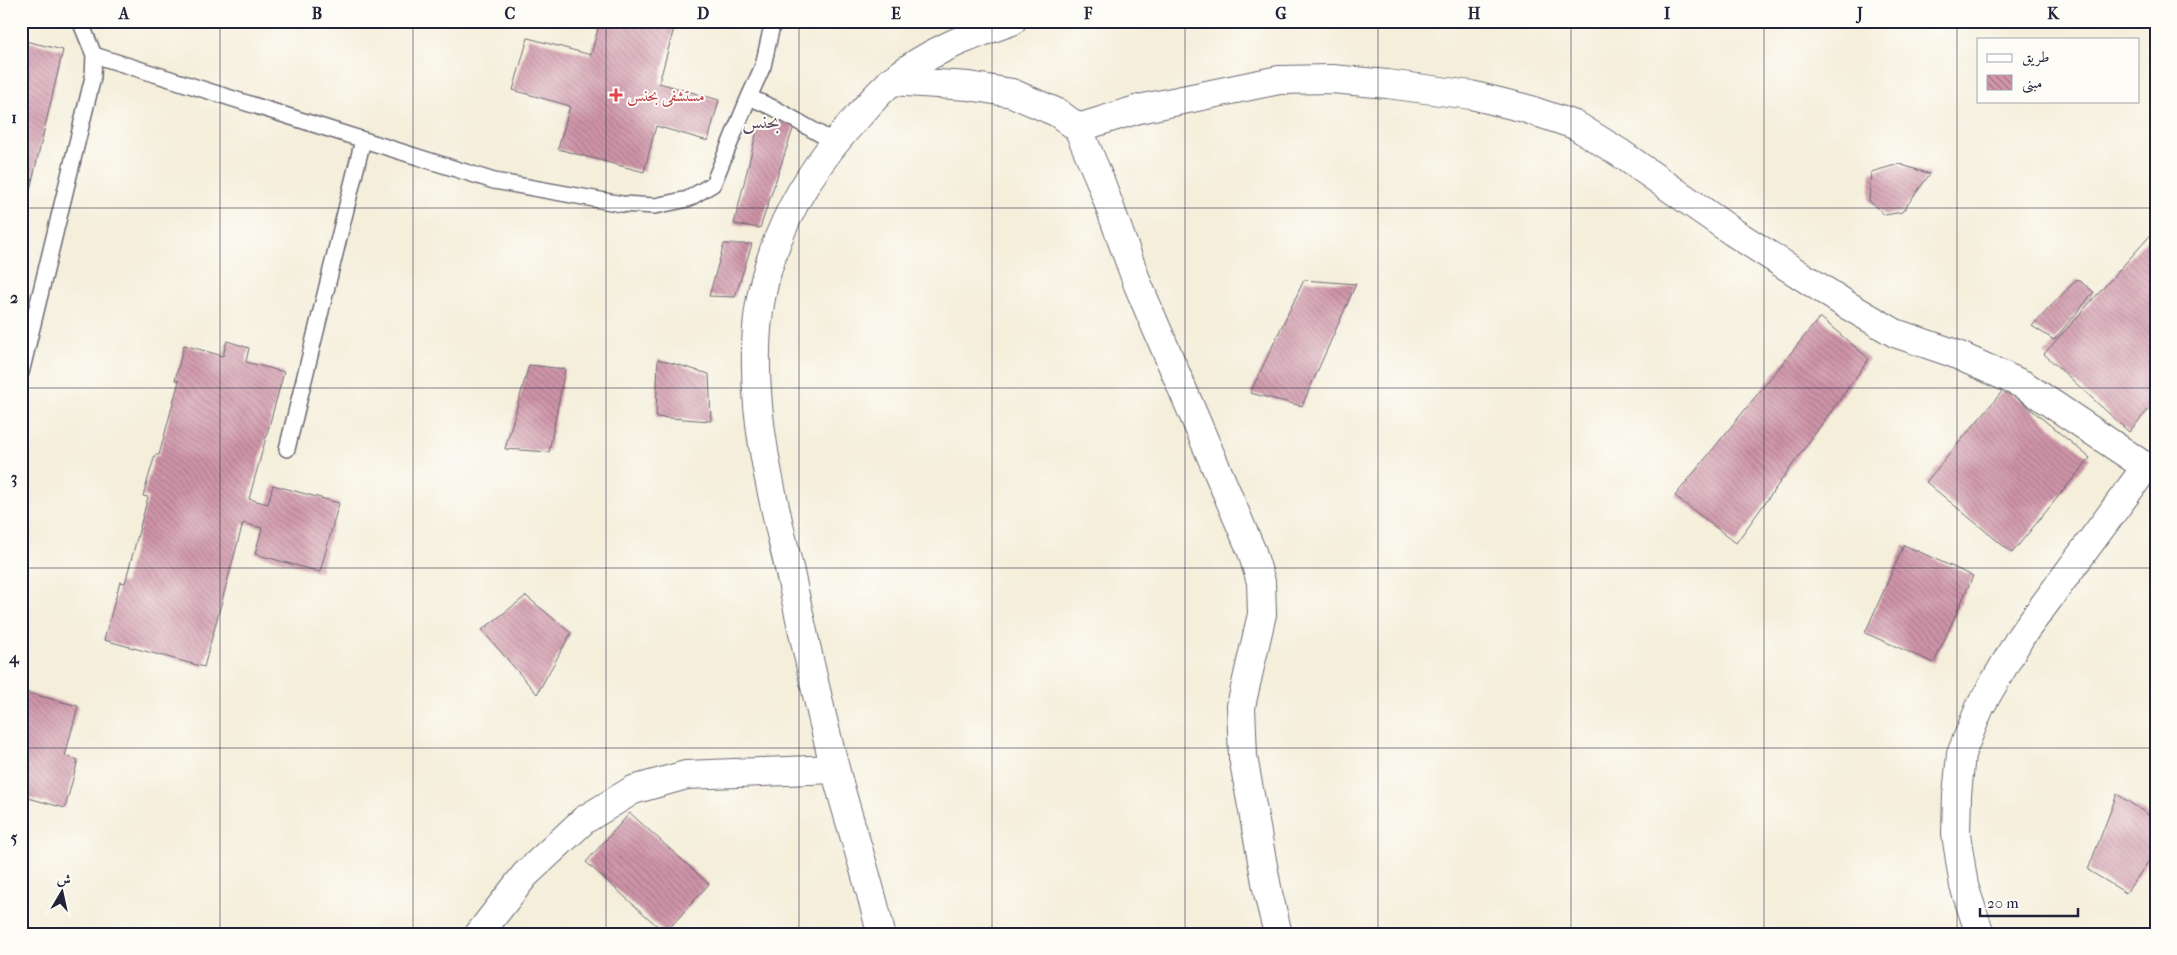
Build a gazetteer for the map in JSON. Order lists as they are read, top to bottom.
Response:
{
  "districts": ["بحنس"],
  "places": {
    "health": ["مستشفى بحنس"]
  },
  "legend": ["طريق", "مبنى"],
  "scale_bar": "20 m",
  "north": "top",
  "grid": {
    "columns": [
      "A",
      "B",
      "C",
      "D",
      "E",
      "F",
      "G",
      "H",
      "I",
      "J",
      "K"
    ],
    "rows": [
      "1",
      "2",
      "3",
      "4",
      "5"
    ]
  }
}
